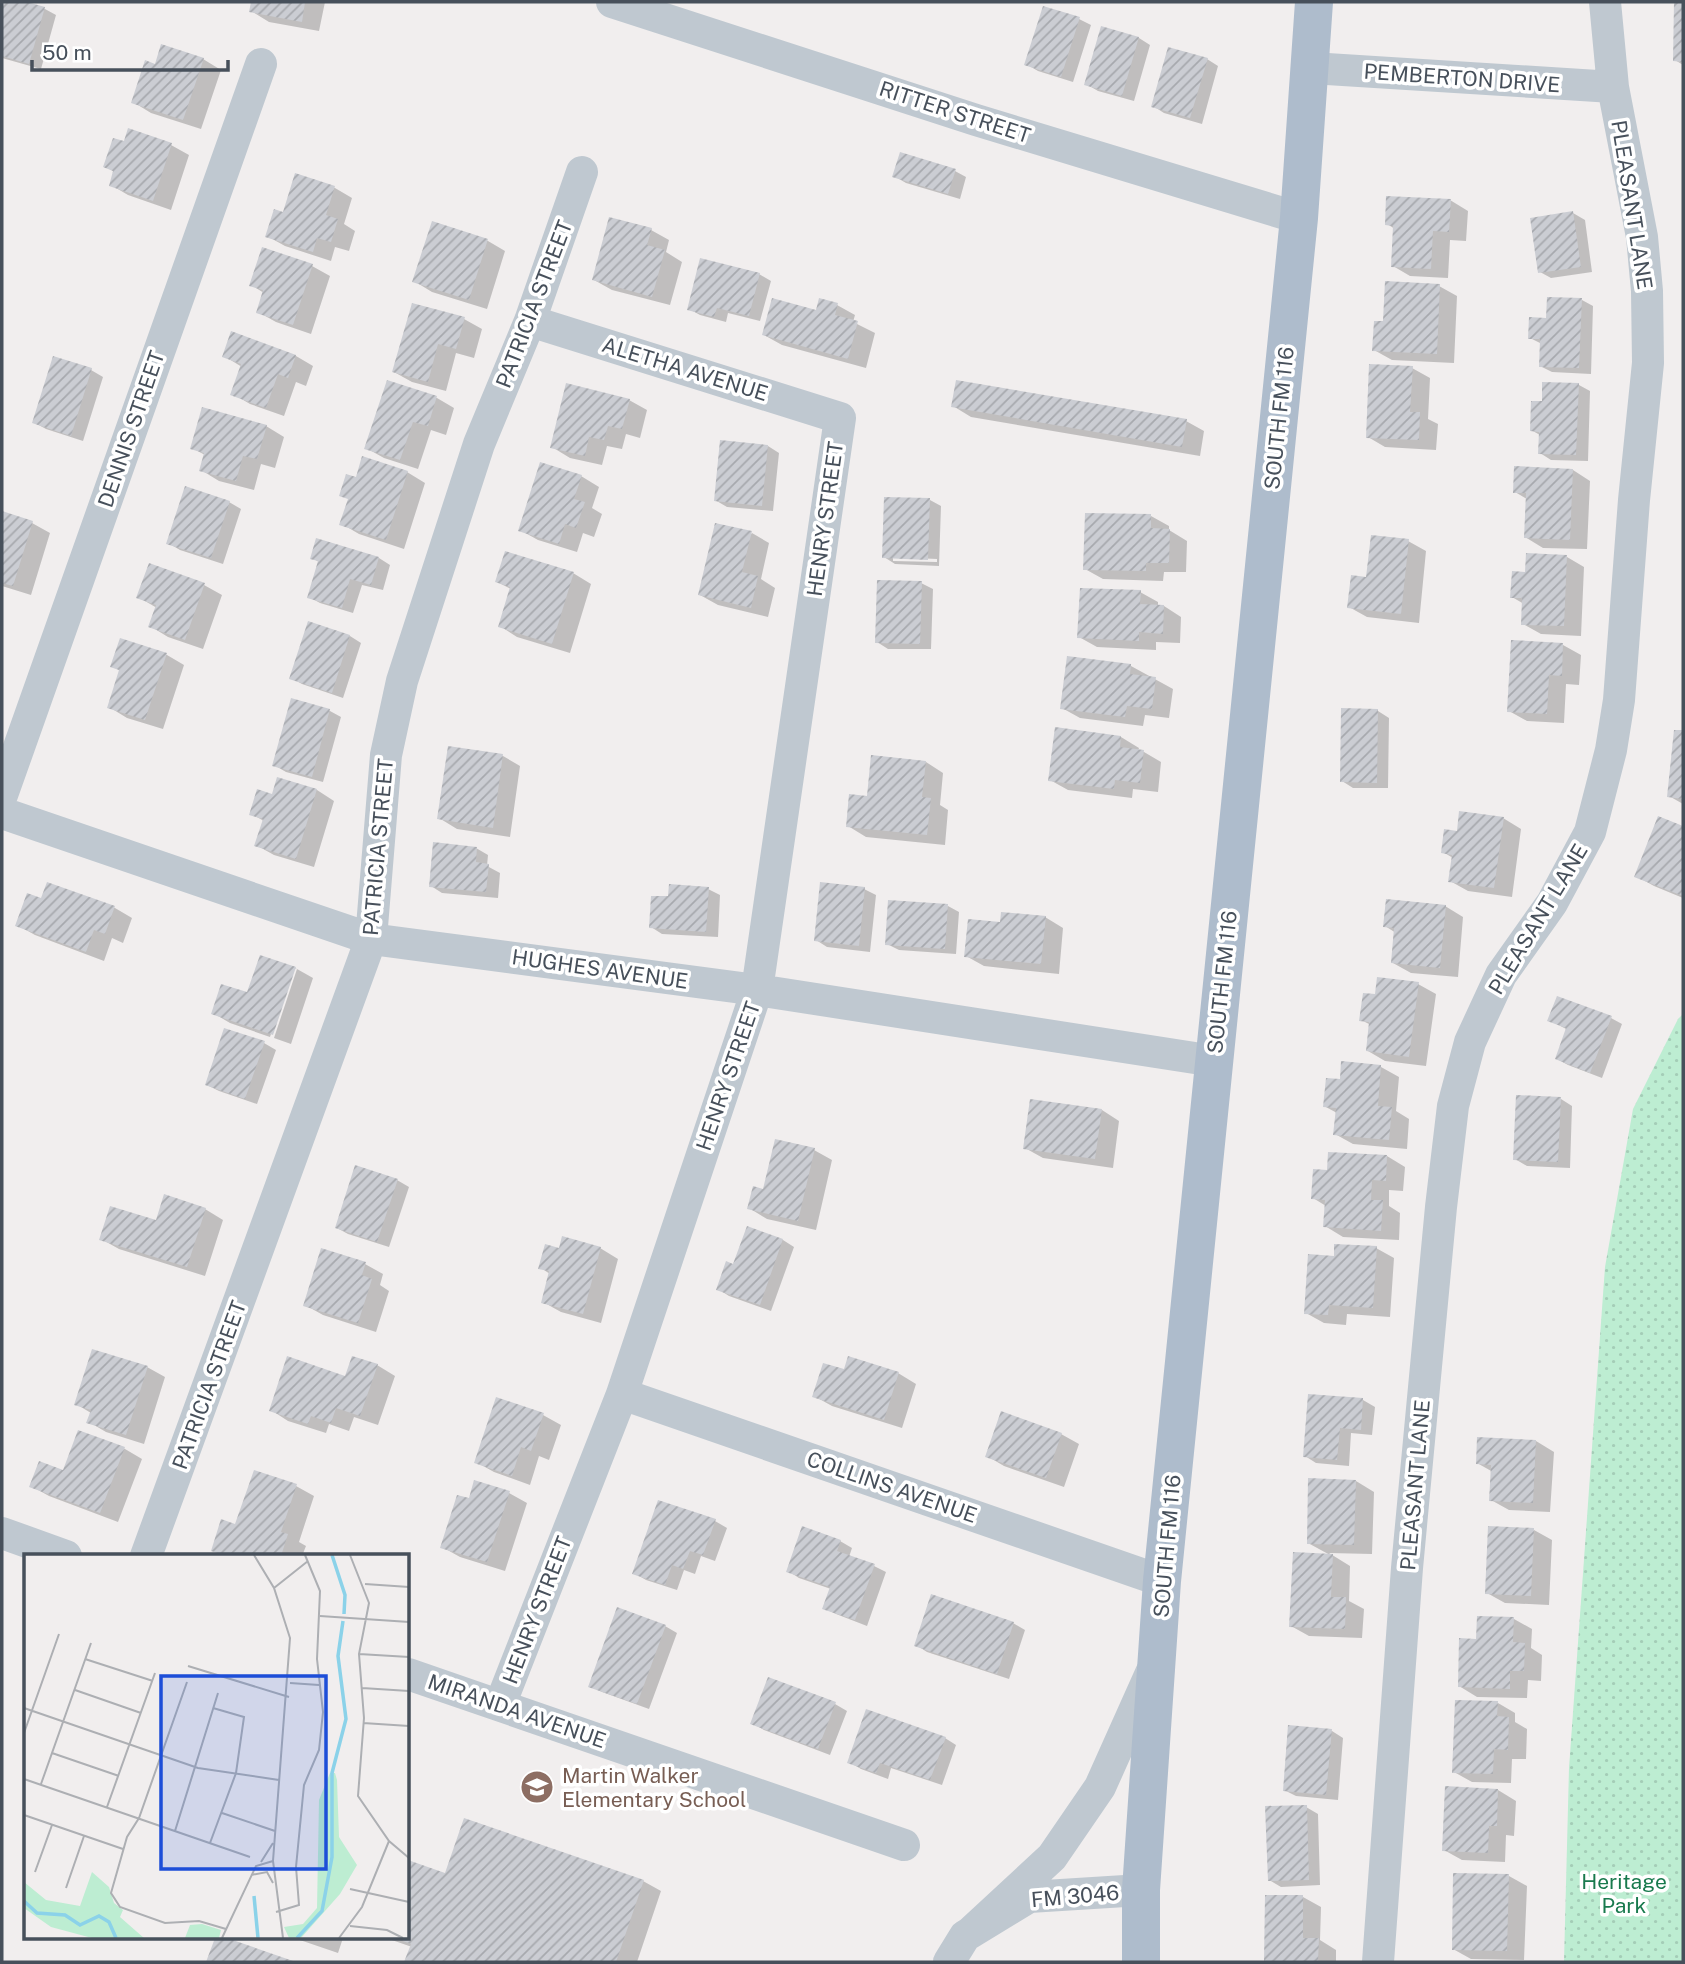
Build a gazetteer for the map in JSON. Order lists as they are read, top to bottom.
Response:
{
  "streets": {
    "main road": ["SOUTH FM 116"],
    "street": [
      "PEMBERTON DRIVE",
      "RITTER STREET",
      "PLEASANT LANE",
      "PATRICIA STREET",
      "ALETHA AVENUE",
      "DENNIS STREET",
      "HENRY STREET",
      "HUGHES AVENUE",
      "COLLINS AVENUE",
      "MIRANDA AVENUE",
      "FM 3046"
    ]
  },
  "crossings": [
    ["PEMBERTON DRIVE", "PLEASANT LANE"],
    ["PEMBERTON DRIVE", "SOUTH FM 116"],
    ["RITTER STREET", "SOUTH FM 116"],
    ["PATRICIA STREET", "ALETHA AVENUE"],
    ["PATRICIA STREET", "HUGHES AVENUE"],
    ["ALETHA AVENUE", "HENRY STREET"],
    ["SOUTH FM 116", "HUGHES AVENUE"],
    ["SOUTH FM 116", "COLLINS AVENUE"],
    ["SOUTH FM 116", "FM 3046"],
    ["HENRY STREET", "HUGHES AVENUE"],
    ["HENRY STREET", "COLLINS AVENUE"],
    ["HENRY STREET", "MIRANDA AVENUE"]
  ],
  "parks": ["Heritage Park"],
  "places": {
    "school or university": ["Martin Walker Elementary School"]
  },
  "scale_bar": "50 m"
}
